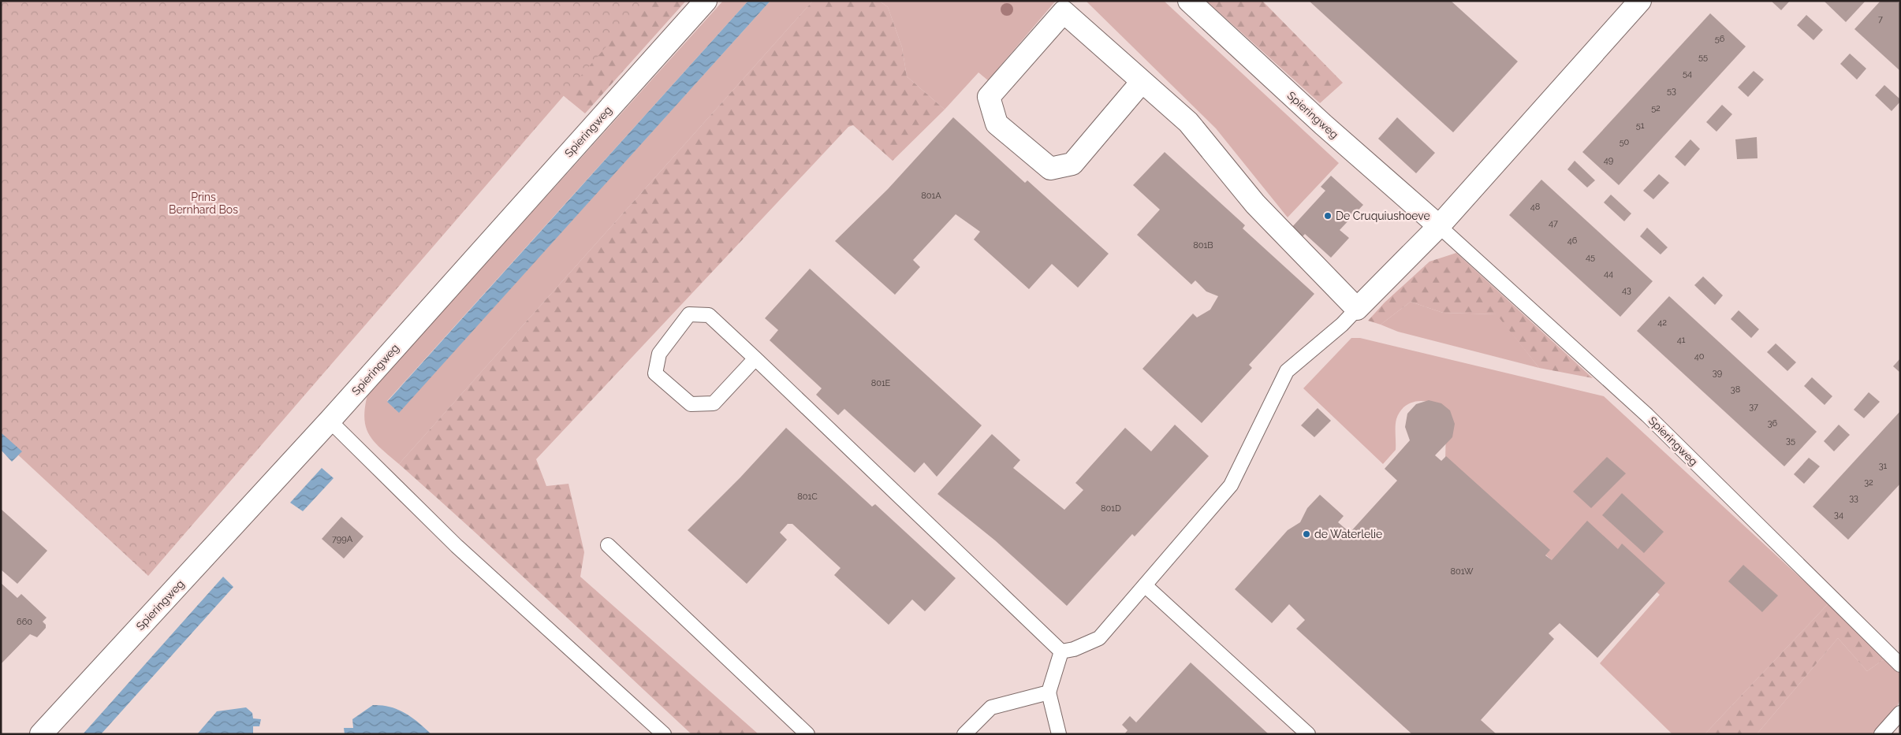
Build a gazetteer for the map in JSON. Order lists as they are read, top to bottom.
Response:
{
  "streets": {
    "street": ["Spieringweg"]
  },
  "parks": ["Prins Bernhard Bos"],
  "places": ["De Cruquiushoeve", "de Waterlelie"],
  "house_numbers": [
    "7",
    "56",
    "55",
    "54",
    "53",
    "52",
    "51",
    "50",
    "49",
    "801A",
    "48",
    "47",
    "46",
    "801B",
    "45",
    "44",
    "43",
    "42",
    "41",
    "40",
    "39",
    "801E",
    "38",
    "37",
    "36",
    "35",
    "31",
    "32",
    "801C",
    "33",
    "801D",
    "34",
    "799A",
    "801W",
    "660"
  ]
}
